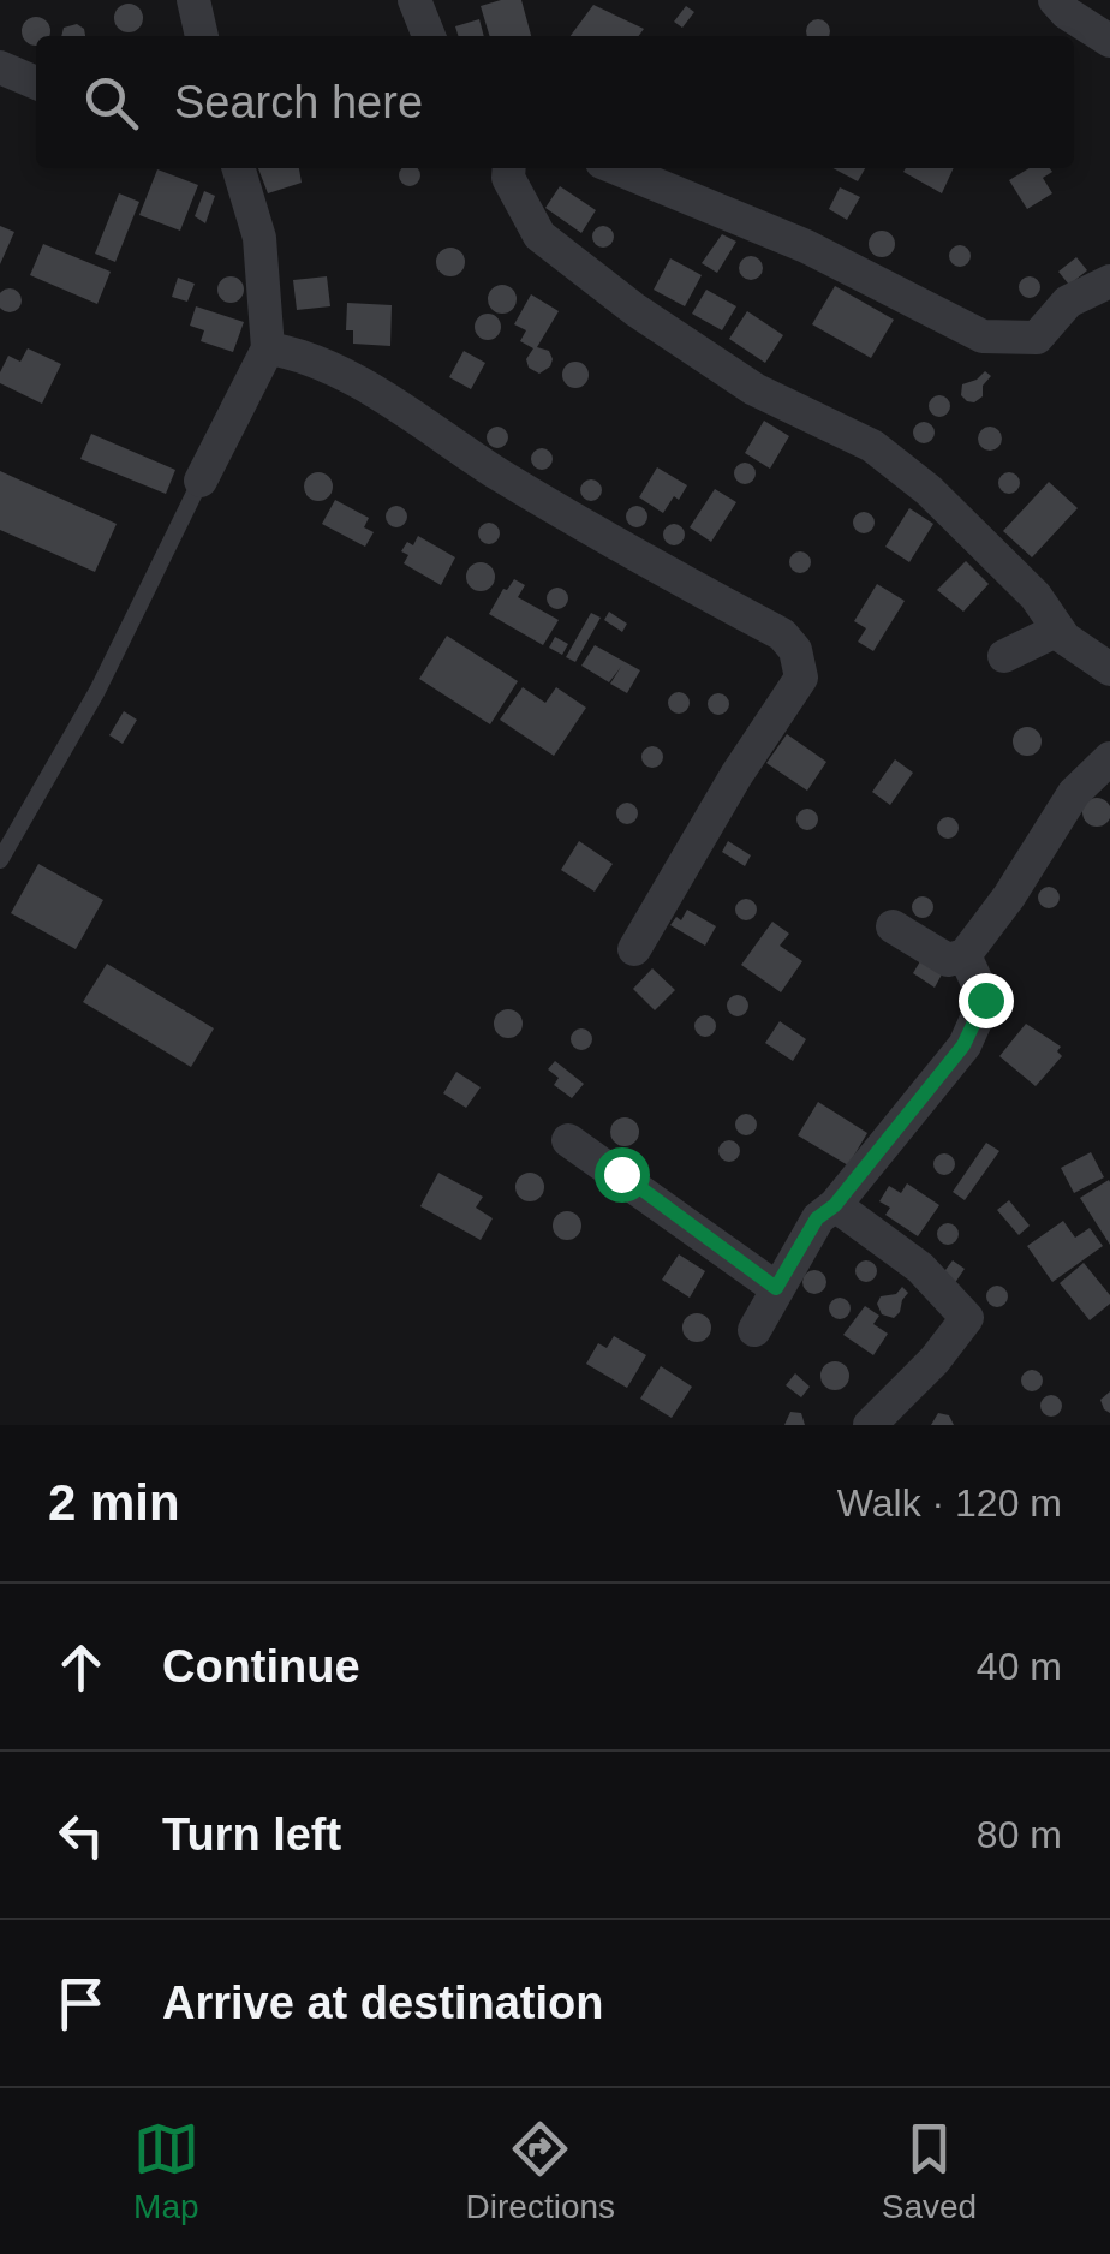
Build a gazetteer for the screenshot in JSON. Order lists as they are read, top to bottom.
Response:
{
  "page": {
    "search": "Search here",
    "heading": ["2 min", "Walk · 120 m"],
    "list": [
      ["Continue", "40 m"],
      ["Turn left", "80 m"],
      "Arrive at destination"
    ],
    "nav": ["Map", "Directions", "Saved"]
  }
}
